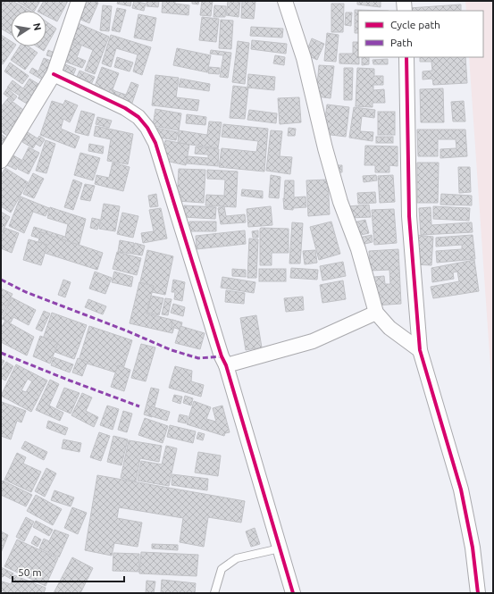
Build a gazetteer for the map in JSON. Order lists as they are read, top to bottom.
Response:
{
  "legend": ["Cycle path", "Path"],
  "scale_bar": "50 m",
  "north": "right"
}
